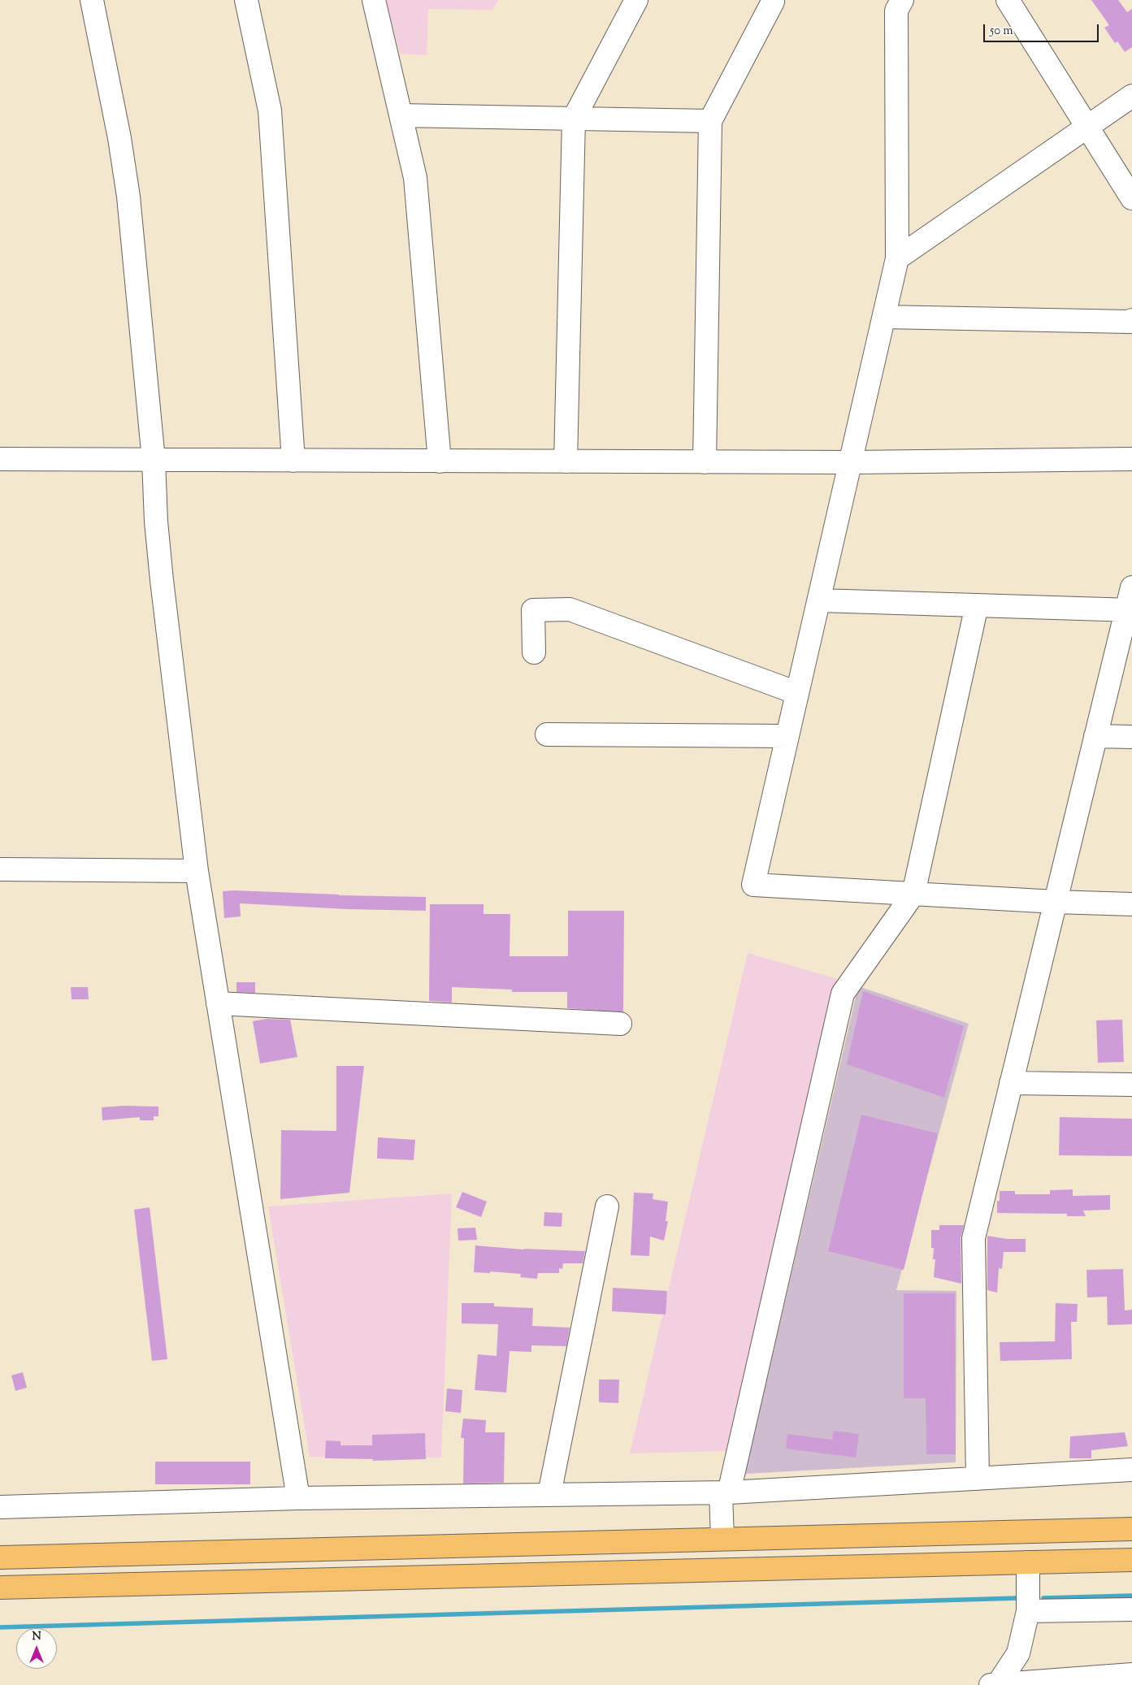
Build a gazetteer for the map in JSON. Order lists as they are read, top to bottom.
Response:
{
  "scale_bar": "50 m",
  "north": "top"
}
